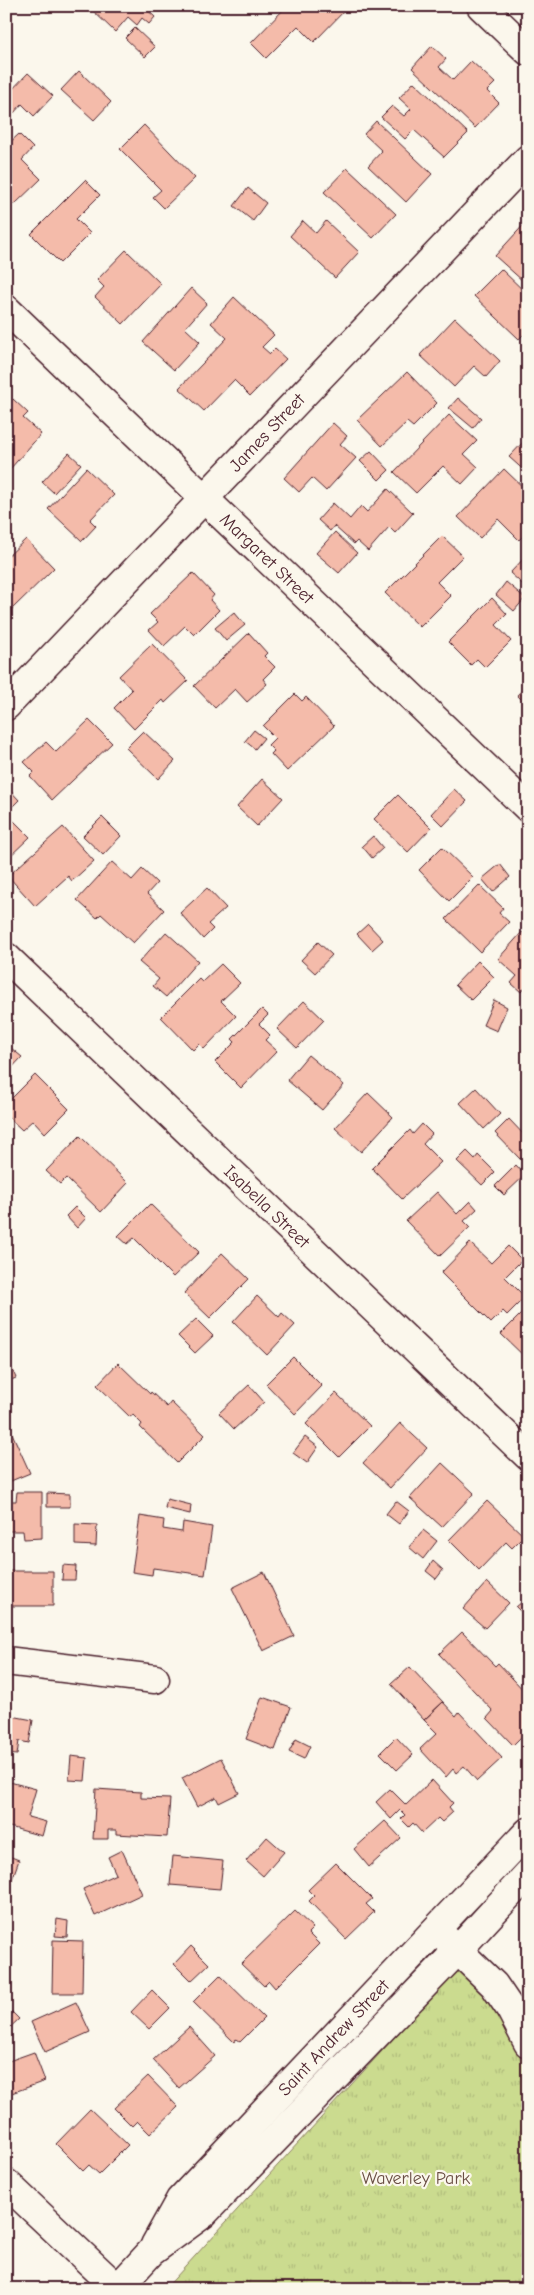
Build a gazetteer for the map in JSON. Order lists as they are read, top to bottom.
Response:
{
  "streets": {
    "street": [
      "James Street",
      "Margaret Street",
      "Isabella Street",
      "Saint Andrew Street"
    ]
  },
  "crossings": [
    ["James Street", "Margaret Street"]
  ],
  "parks": ["Waverley Park"]
}
